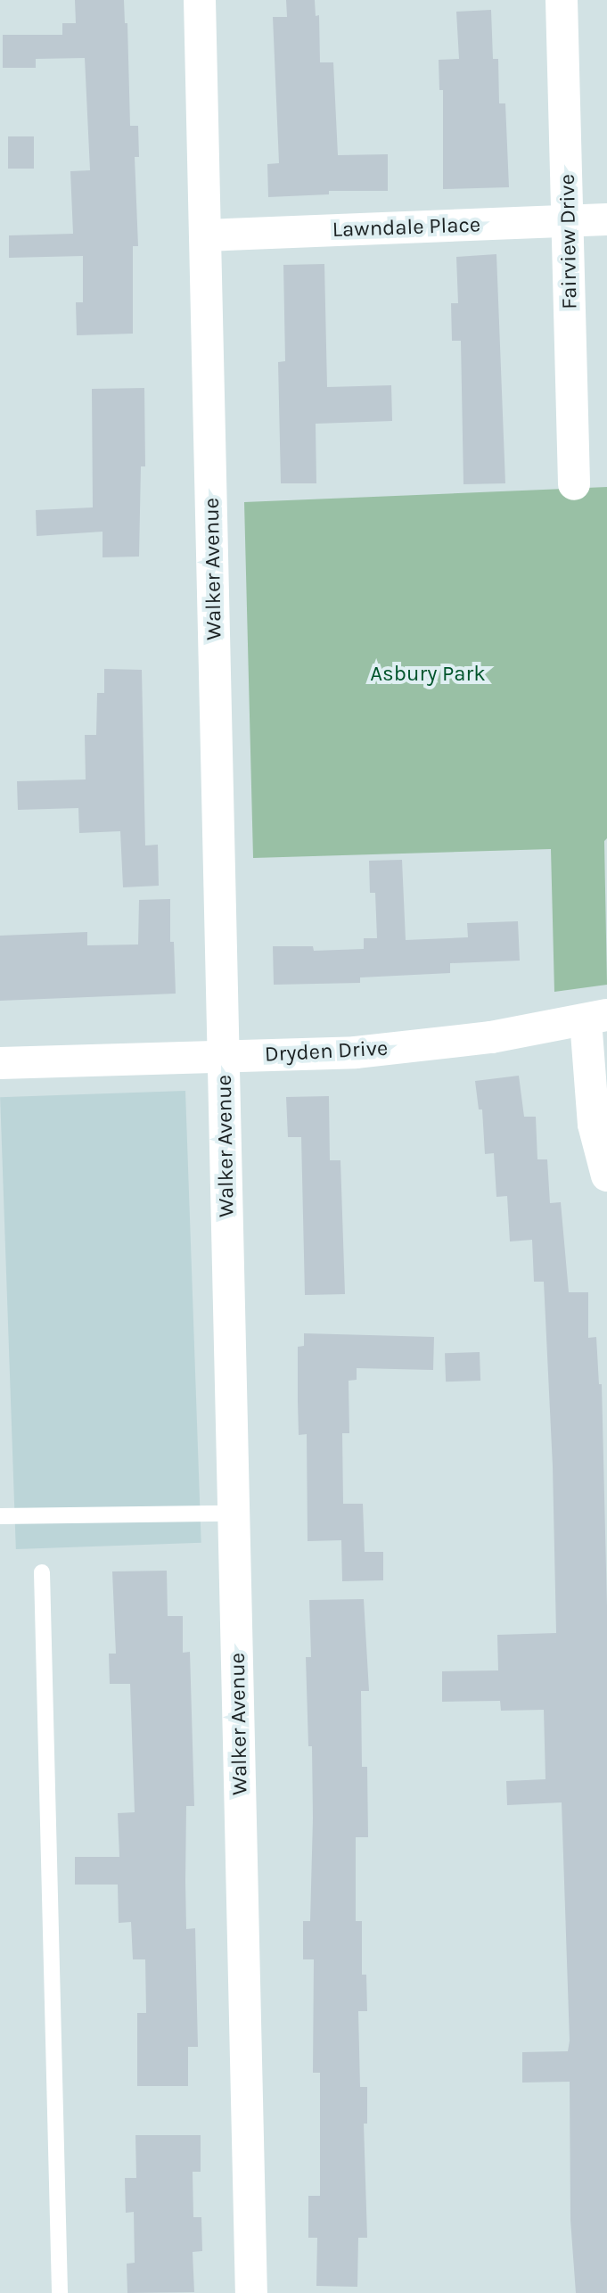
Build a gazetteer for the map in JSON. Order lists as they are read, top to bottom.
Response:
{
  "streets": {
    "street": [
      "Lawndale Place",
      "Fairview Drive",
      "Walker Avenue",
      "Dryden Drive"
    ]
  },
  "crossings": [
    ["Lawndale Place", "Fairview Drive"],
    ["Lawndale Place", "Walker Avenue"],
    ["Walker Avenue", "Dryden Drive"]
  ],
  "parks": ["Asbury Park"]
}
